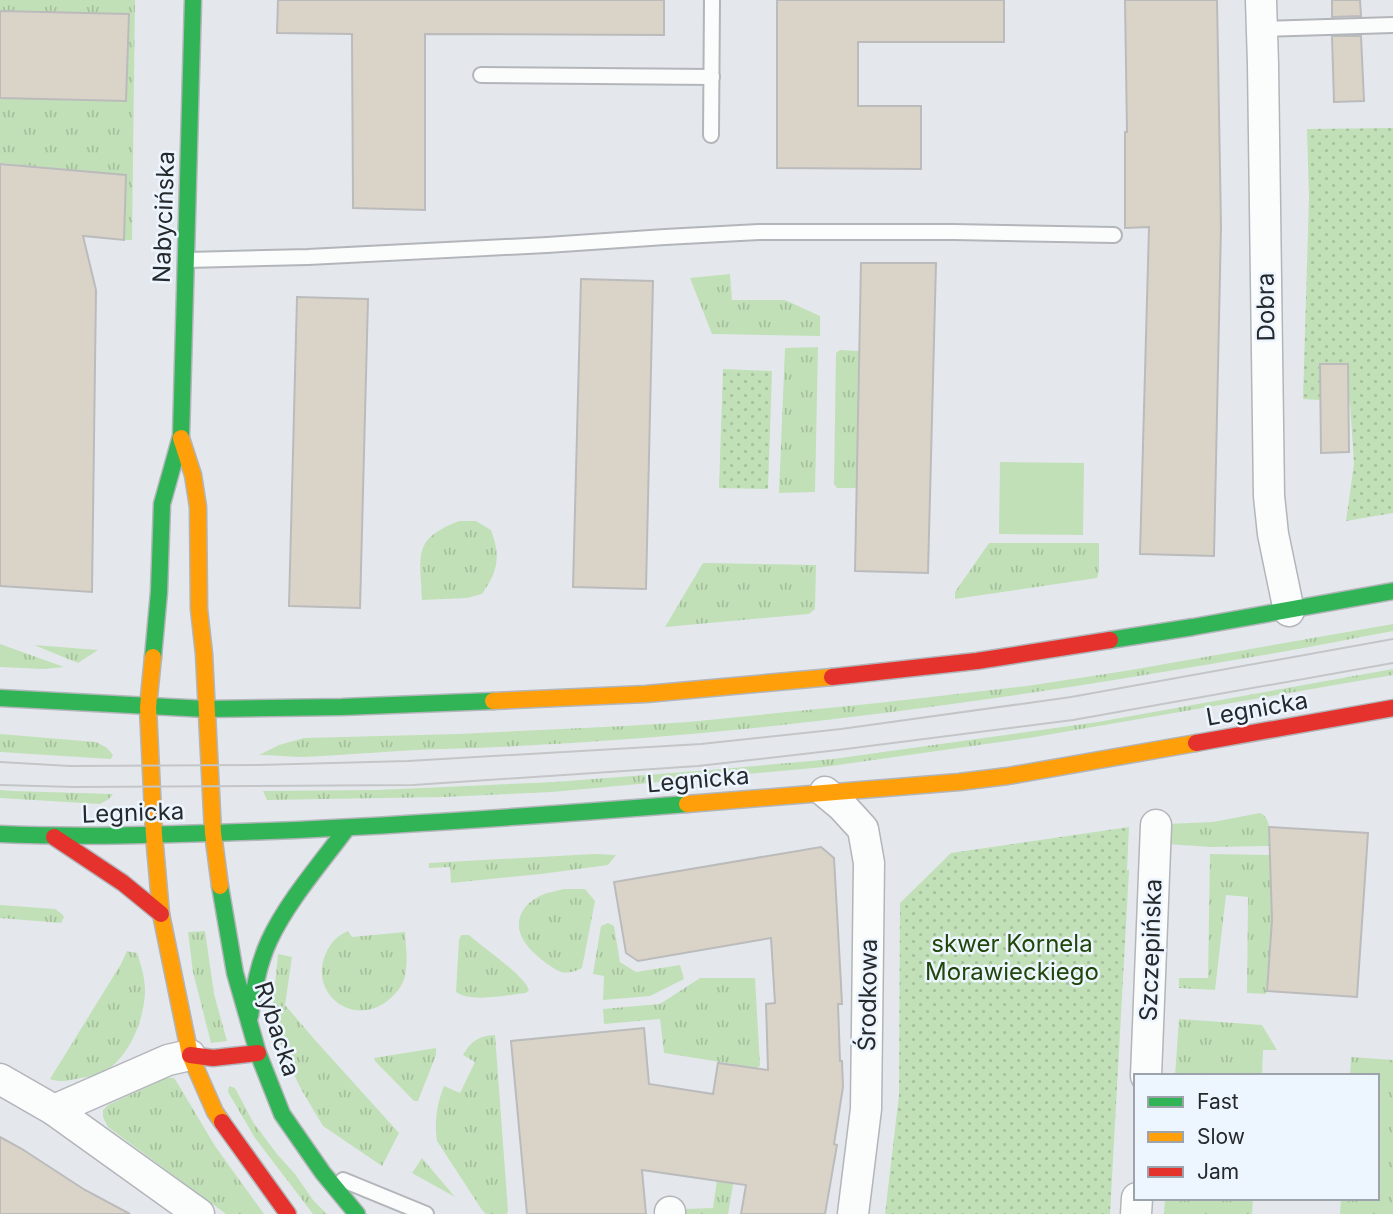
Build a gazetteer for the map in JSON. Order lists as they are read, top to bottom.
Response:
{
  "streets": {
    "main road": ["Nabycińska", "Legnicka", "Rybacka"],
    "street": ["Dobra", "Szczepińska", "Środkowa"]
  },
  "crossings": [
    ["Nabycińska", "Legnicka"],
    ["Nabycińska", "Rybacka"],
    ["Legnicka", "Środkowa"],
    ["Legnicka", "Rybacka"]
  ],
  "parks": ["skwer Kornela Morawieckiego"],
  "legend": ["Fast", "Slow", "Jam"]
}
